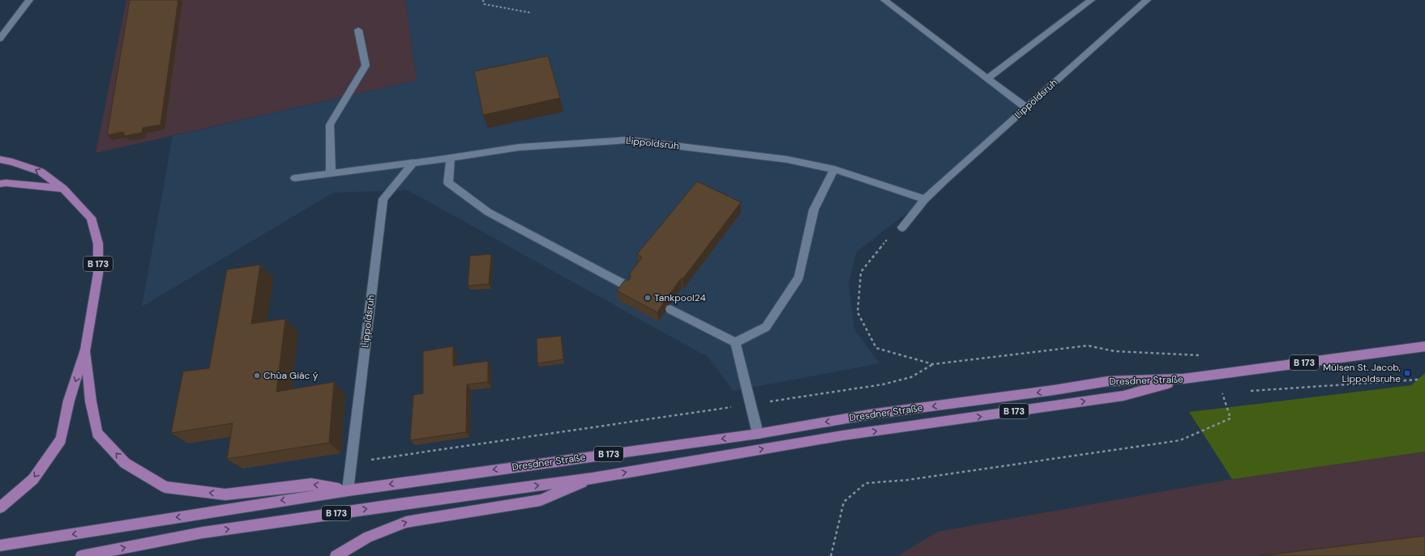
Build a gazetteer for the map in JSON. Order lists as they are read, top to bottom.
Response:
{
  "streets": {
    "main road": ["B 173", "Dresdner Straße"],
    "street": ["Lippoldsruh"]
  },
  "crossings": [
    ["Lippoldsruh", "B 173"],
    ["Lippoldsruh", "Dresdner Straße"],
    ["B 173", "Dresdner Straße"]
  ],
  "places": {
    "other": ["Tankpool24", "Chùa Giác ý"],
    "transit": ["Mülsen St. Jacob, Lippoldsruhe"]
  }
}
